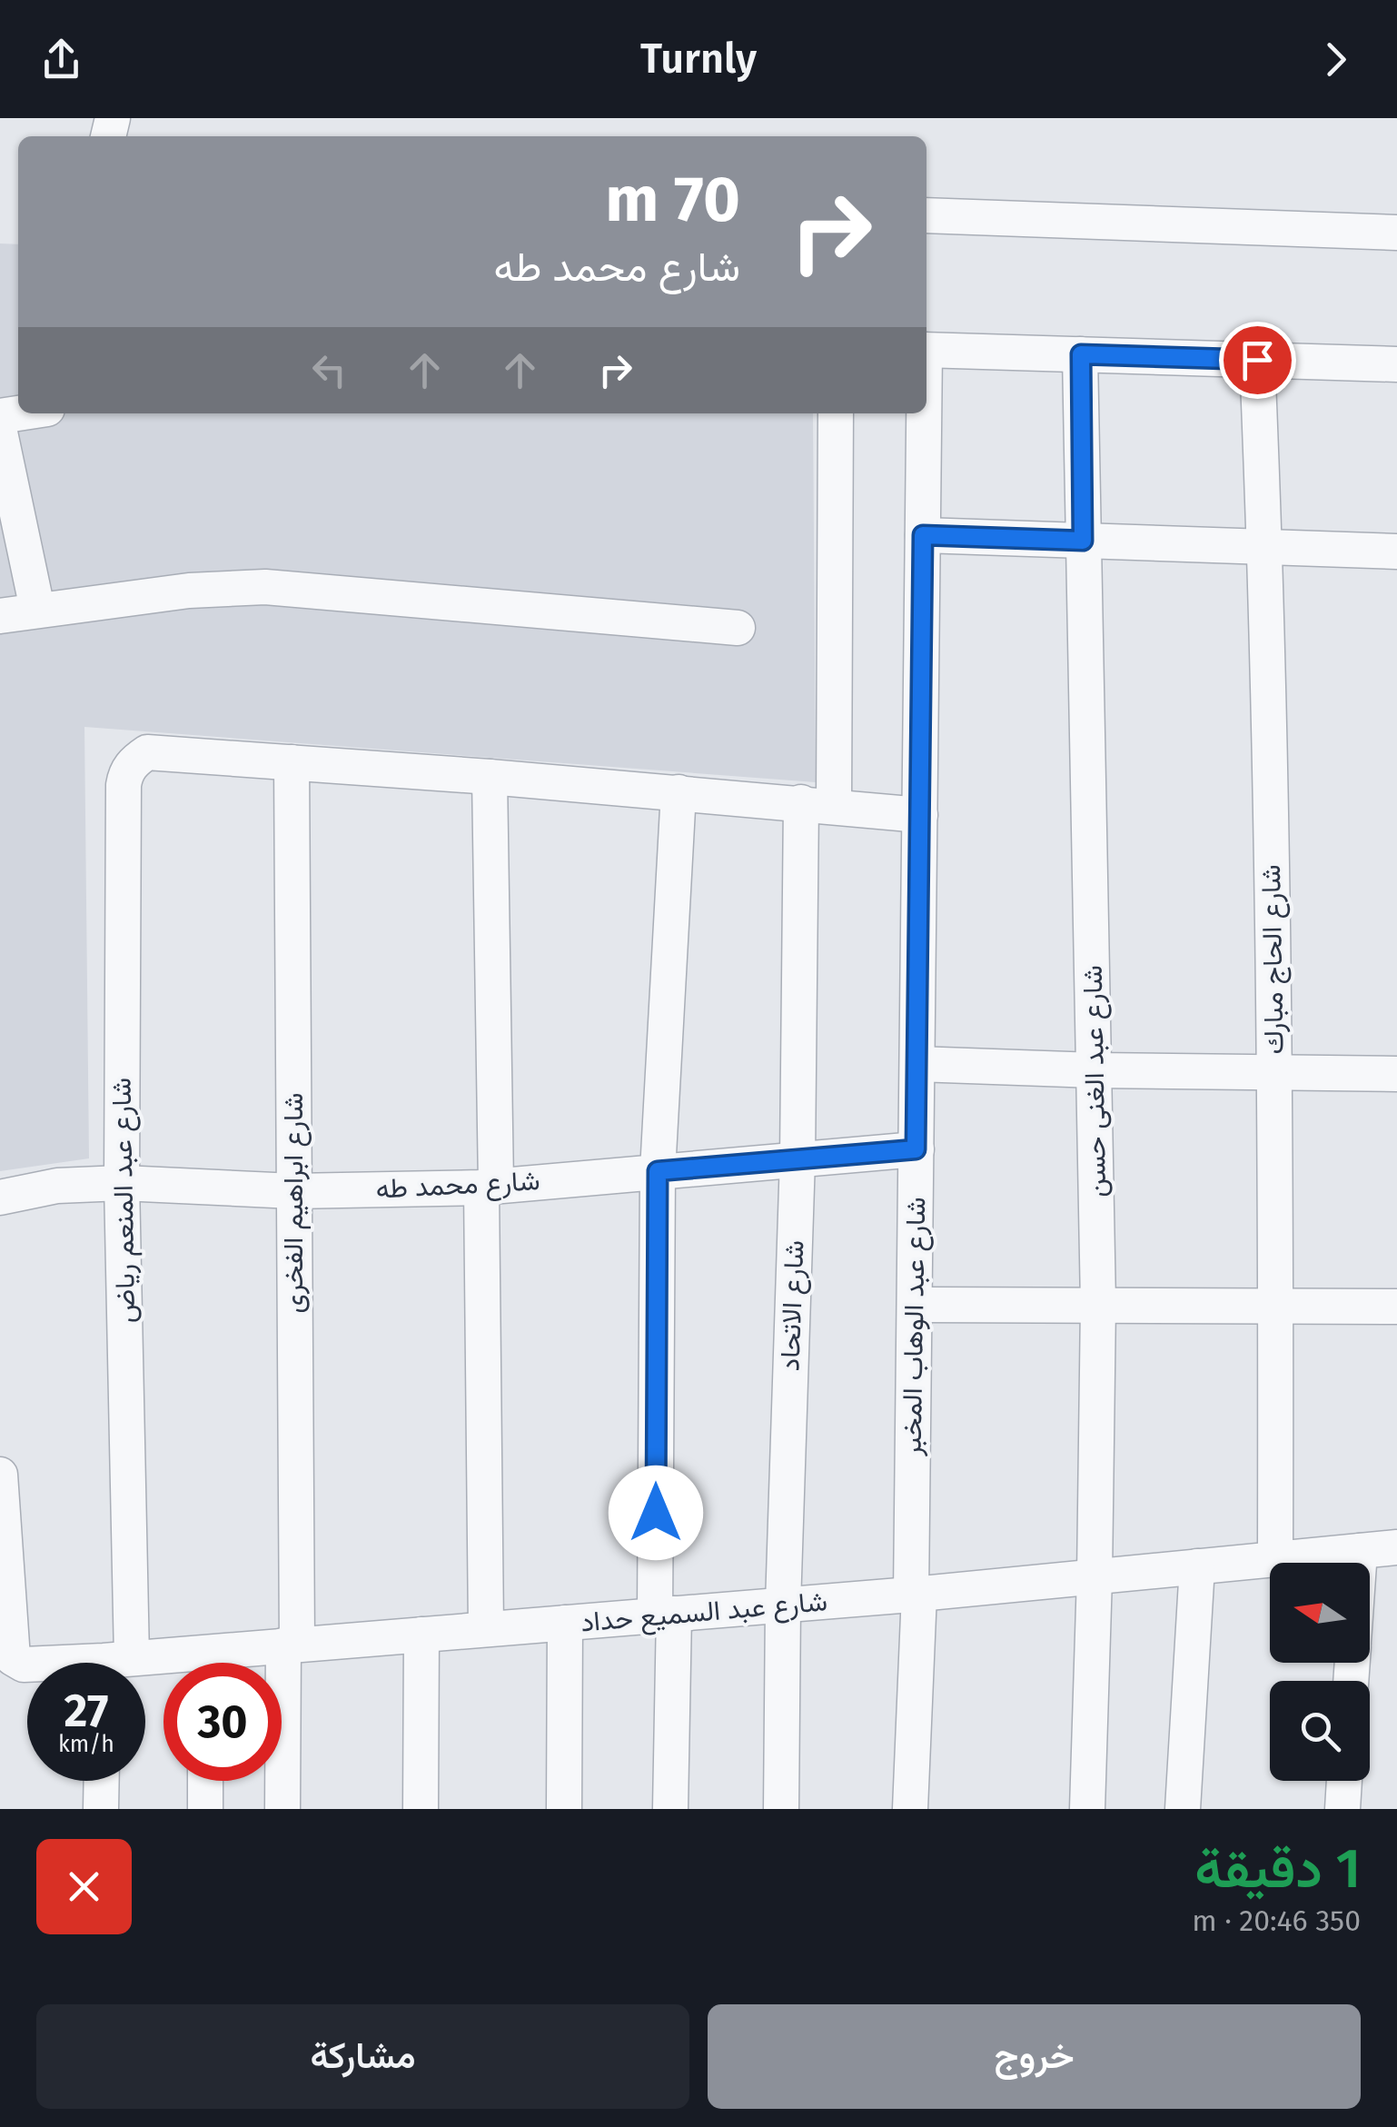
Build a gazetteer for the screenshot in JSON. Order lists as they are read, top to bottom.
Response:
{
  "streets": {
    "street": [
      "شارع الحاج مبارك",
      "شارع عبد الغنى حسن",
      "شارع محمد طه",
      "شارع عبد المنعم رياض",
      "شارع ابراهيم الفخرى",
      "شارع الاتحاد",
      "شارع عبد الوهاب المخبر",
      "شارع عبد السميع حداد"
    ]
  },
  "crossings": [
    ["شارع الحاج مبارك", "شارع عبد السميع حداد"],
    ["شارع عبد الغنى حسن", "شارع عبد السميع حداد"],
    ["شارع محمد طه", "شارع عبد المنعم رياض"],
    ["شارع محمد طه", "شارع ابراهيم الفخرى"],
    ["شارع محمد طه", "شارع الاتحاد"],
    ["شارع محمد طه", "شارع عبد الوهاب المخبر"],
    ["شارع عبد المنعم رياض", "شارع ابراهيم الفخرى"],
    ["شارع ابراهيم الفخرى", "شارع عبد السميع حداد"],
    ["شارع الاتحاد", "شارع عبد السميع حداد"],
    ["شارع عبد الوهاب المخبر", "شارع عبد السميع حداد"]
  ],
  "north": "left",
  "page": {
    "header": "Turnly",
    "turn": ["70 m", "شارع محمد طه"],
    "speed": "27 km/h",
    "limit": "30",
    "heading": ["1 دقيقة", "350 m · 20:46"],
    "buttons": ["خروج", "مشاركة"]
  }
}
